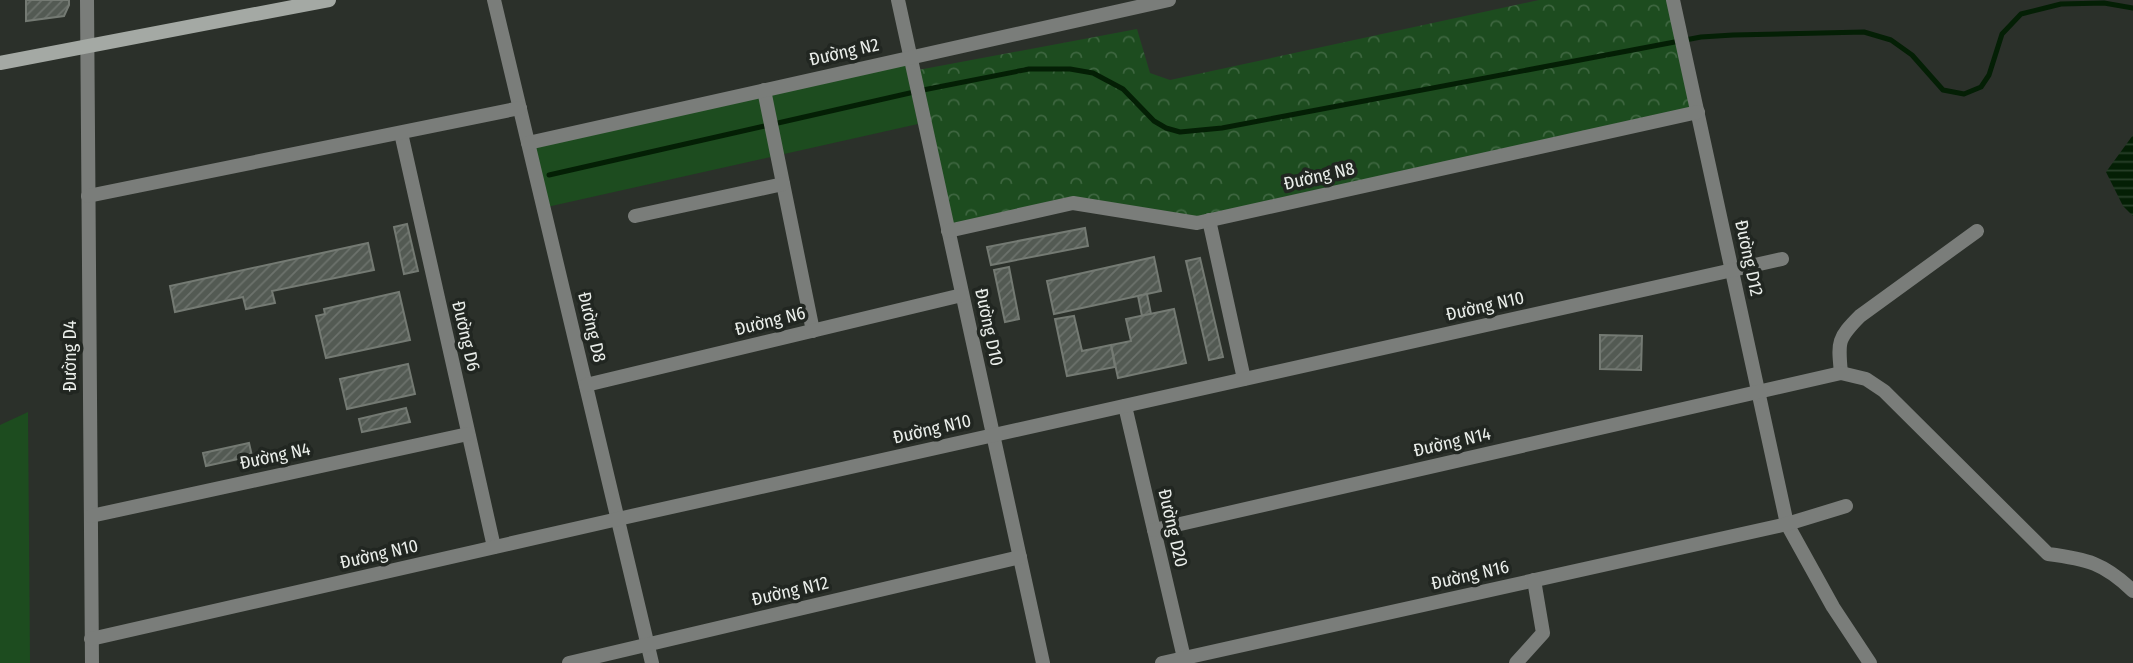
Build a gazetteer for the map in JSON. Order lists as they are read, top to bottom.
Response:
{
  "streets": {
    "street": [
      "Đường N2",
      "Đường N8",
      "Đường D12",
      "Đường N10",
      "Đường N6",
      "Đường D8",
      "Đường D10",
      "Đường D6",
      "Đường D4",
      "Đường N14",
      "Đường N4",
      "Đường D20",
      "Đường N16",
      "Đường N12"
    ]
  },
  "crossings": [
    ["Đường N2", "Đường D8"],
    ["Đường N2", "Đường D10"],
    ["Đường N8", "Đường D12"],
    ["Đường N8", "Đường D10"],
    ["Đường D12", "Đường N10"],
    ["Đường D12", "Đường N14"],
    ["Đường D12", "Đường N16"],
    ["Đường N10", "Đường D8"],
    ["Đường N10", "Đường D10"],
    ["Đường N10", "Đường D6"],
    ["Đường N10", "Đường D4"],
    ["Đường N10", "Đường D20"],
    ["Đường N6", "Đường D8"],
    ["Đường N6", "Đường D10"],
    ["Đường D8", "Đường N12"],
    ["Đường D10", "Đường N12"],
    ["Đường D6", "Đường N4"],
    ["Đường D4", "Đường N4"],
    ["Đường N14", "Đường D20"],
    ["Đường D20", "Đường N16"]
  ]
}
